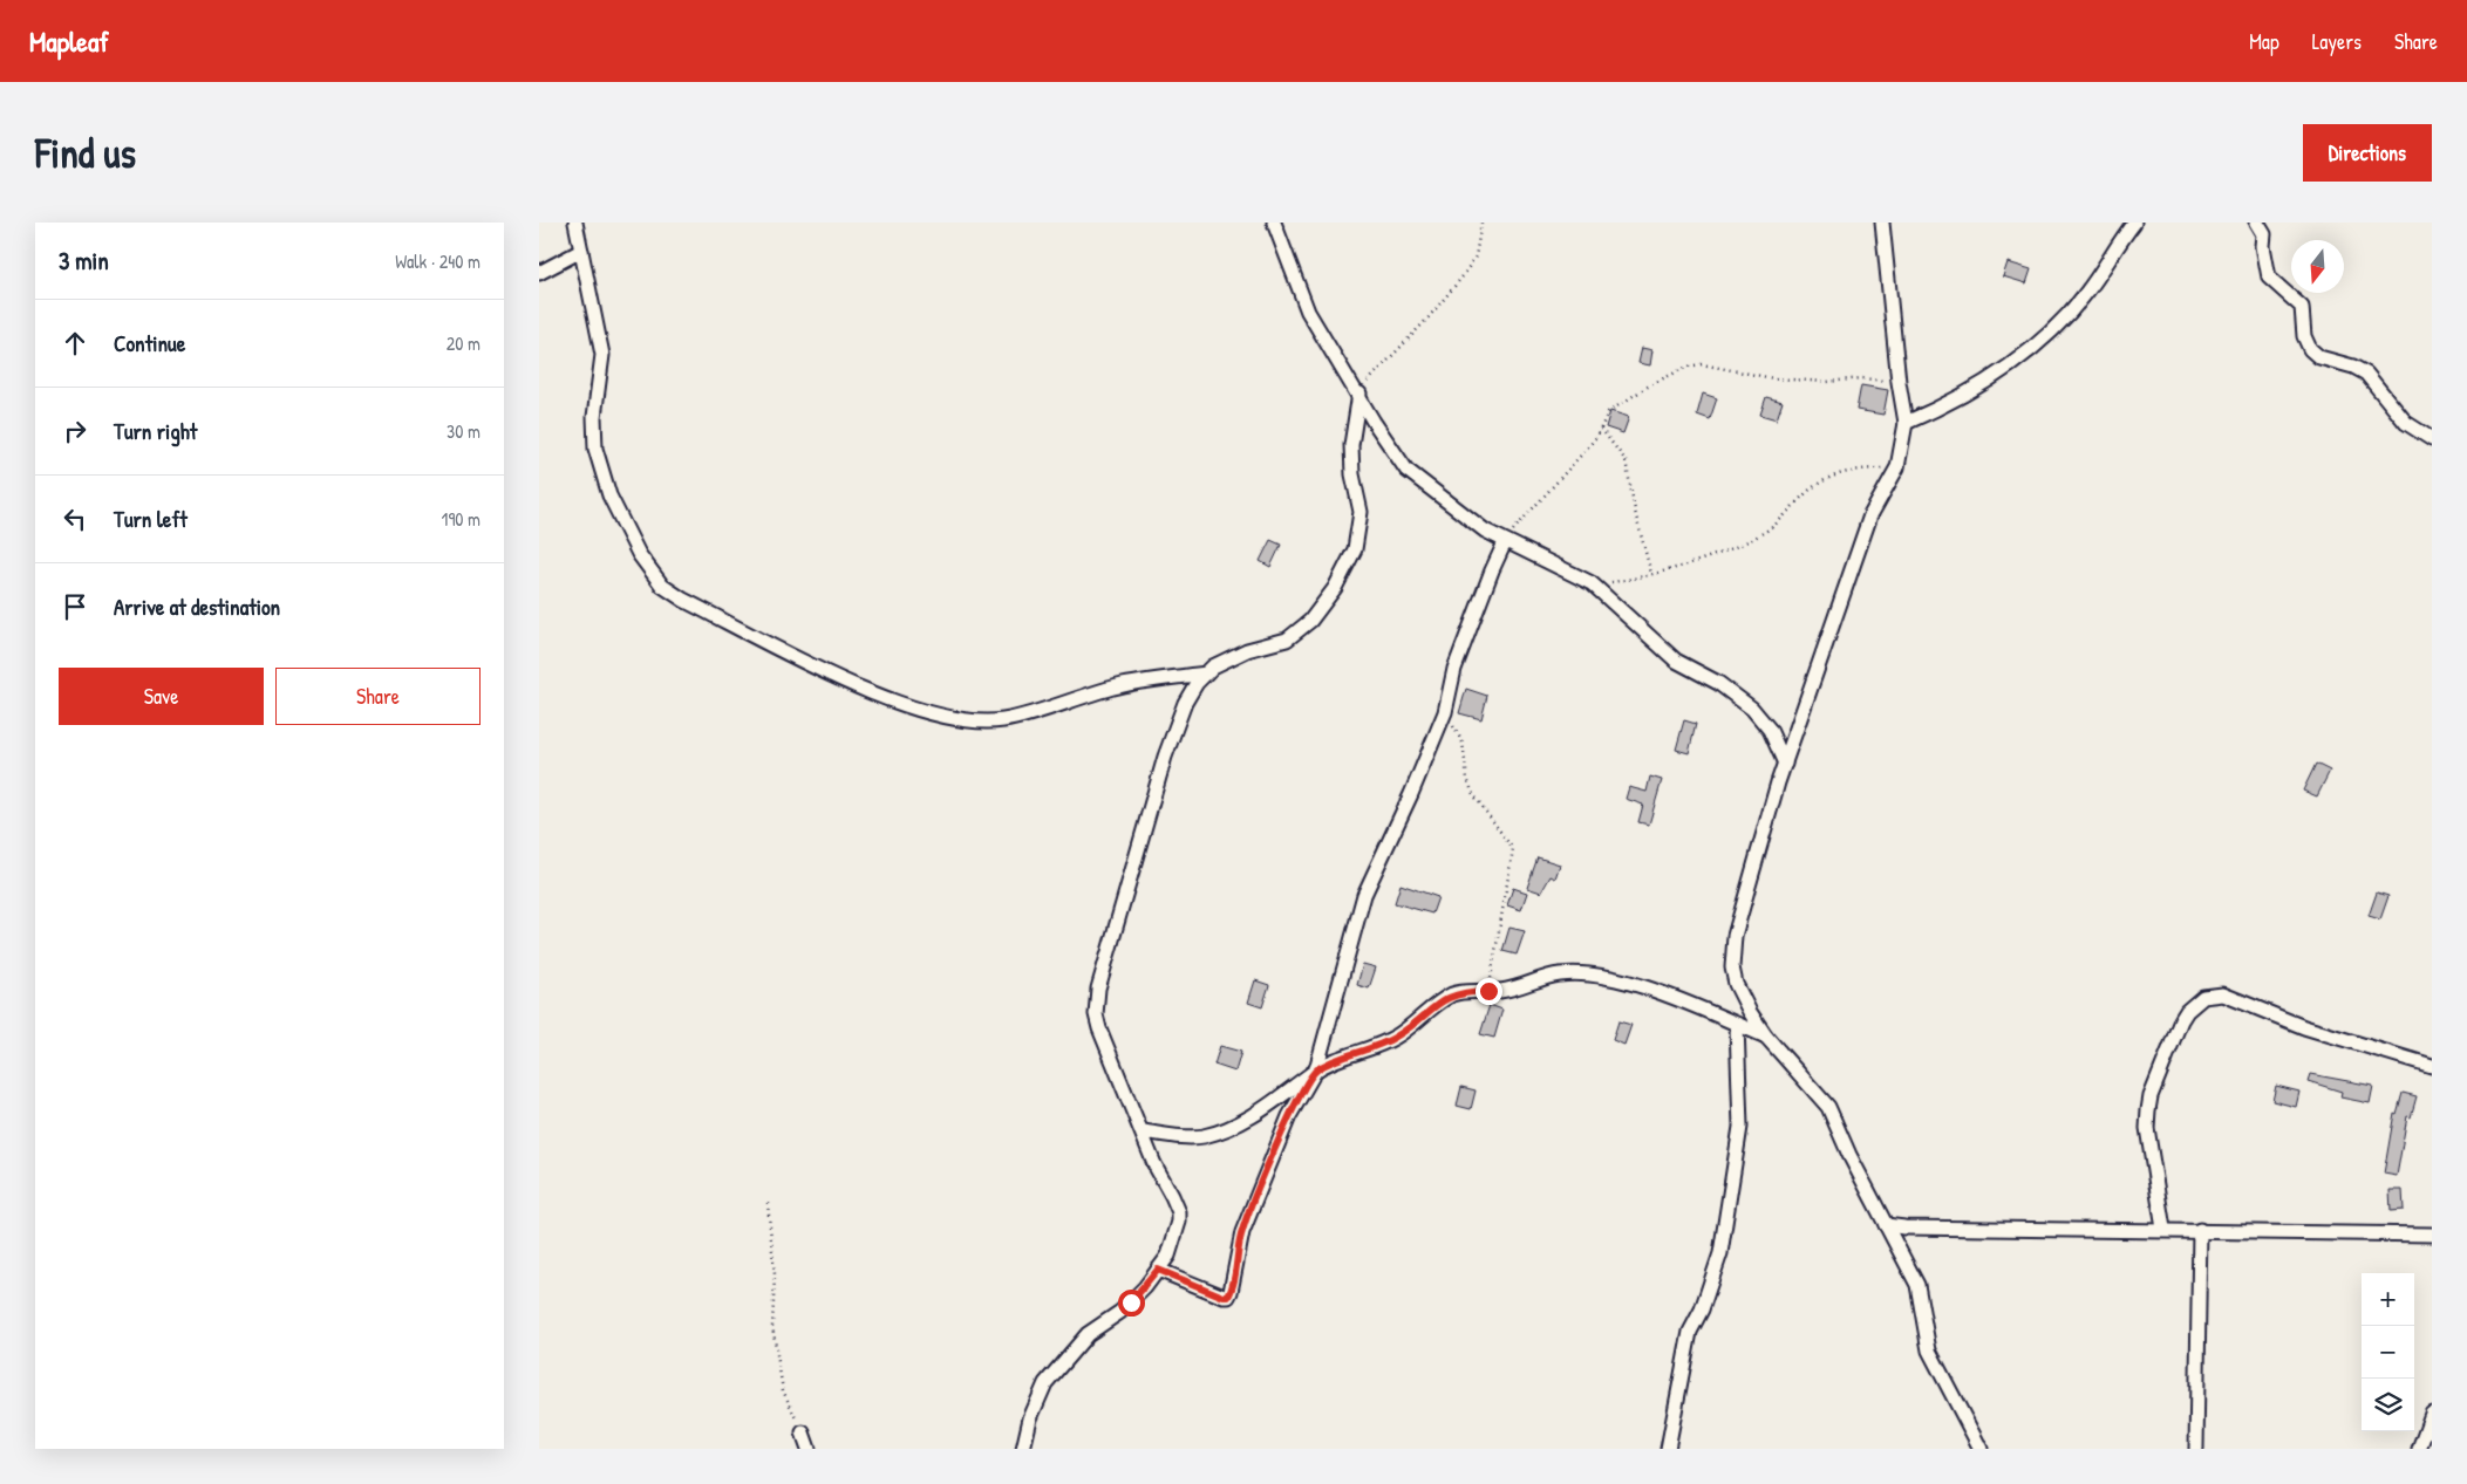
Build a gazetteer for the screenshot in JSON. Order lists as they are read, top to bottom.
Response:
{
  "north": "bottom",
  "page": {
    "header": "Mapleaf",
    "nav": ["Map", "Layers", "Share"],
    "buttons": [
      "Directions",
      ["Save", "Share"]
    ],
    "title": "Find us",
    "heading": ["3 min", "Walk · 240 m"],
    "list": [
      ["Continue", "20 m"],
      ["Turn right", "30 m"],
      ["Turn left", "190 m"],
      "Arrive at destination"
    ],
    "map_buttons": ["+", "−"]
  }
}
